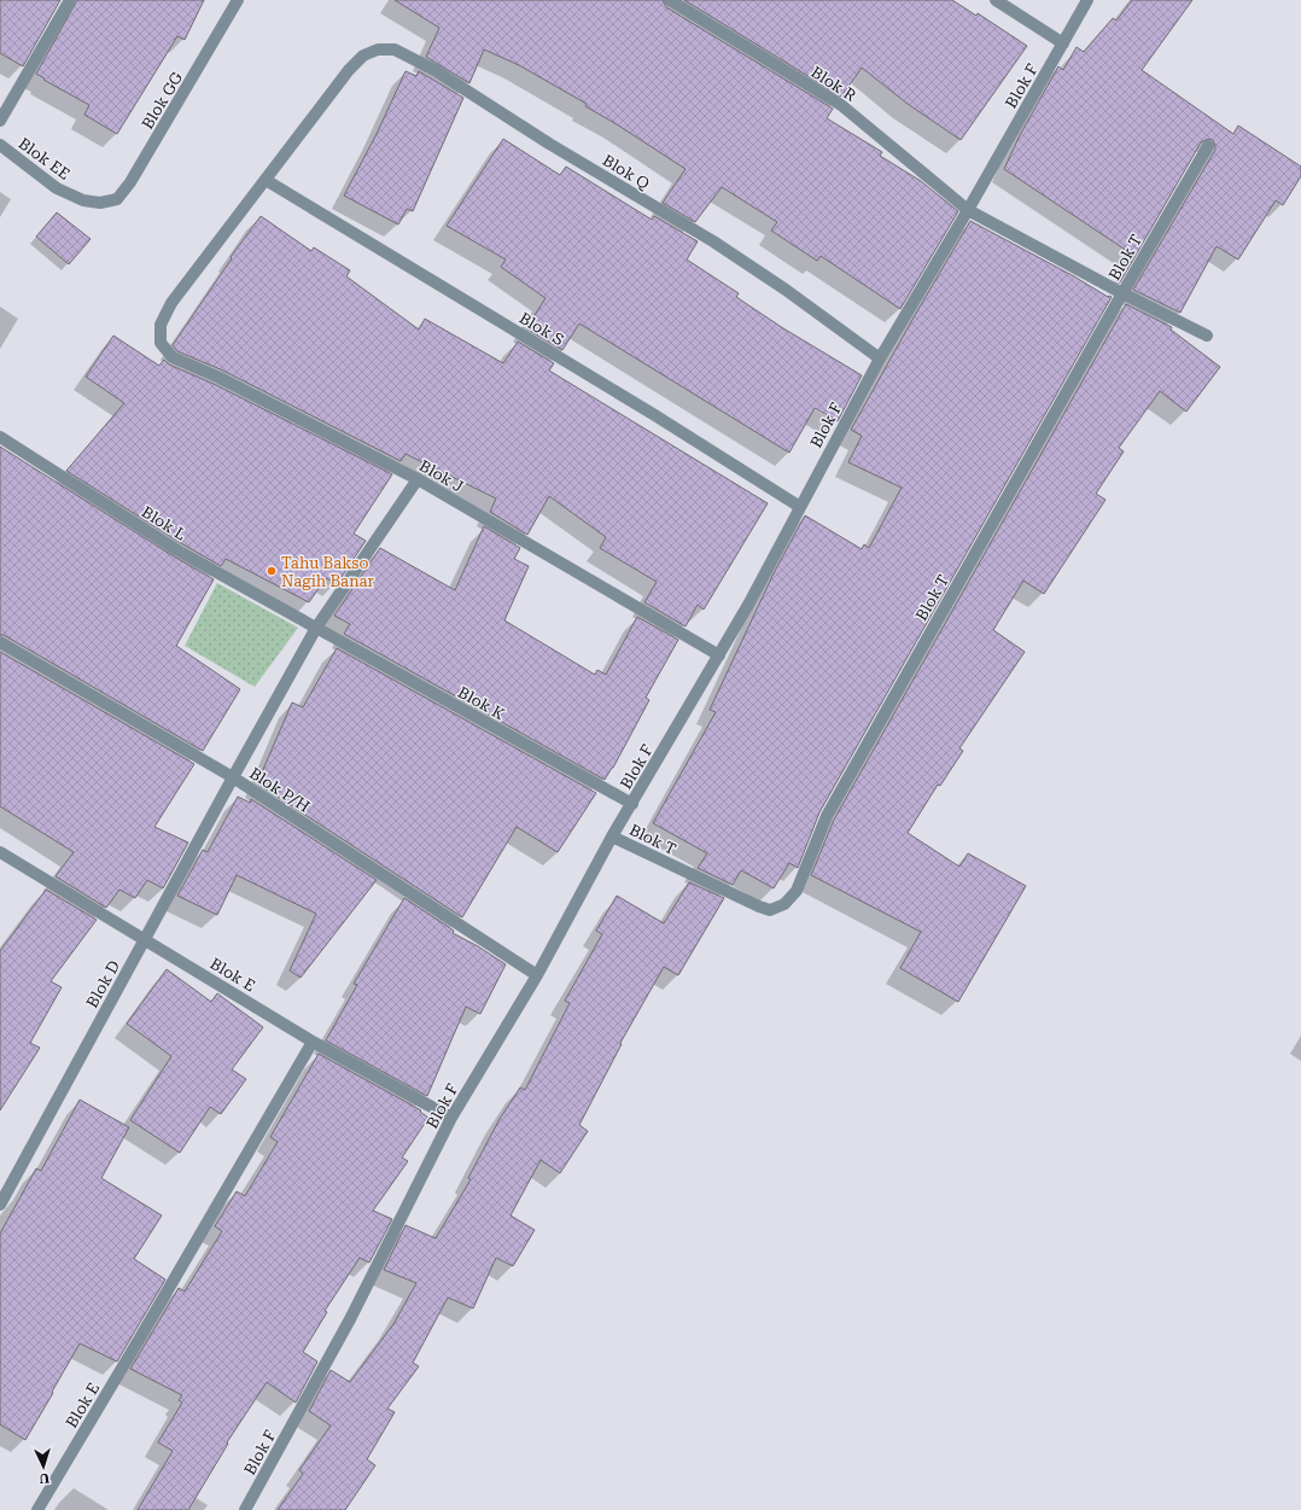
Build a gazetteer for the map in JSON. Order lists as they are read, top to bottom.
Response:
{
  "streets": {
    "street": [
      "Blok R",
      "Blok F",
      "Blok GG",
      "Blok EE",
      "Blok Q",
      "Blok T",
      "Blok S",
      "Blok J",
      "Blok L",
      "Blok K",
      "Blok P/H",
      "Blok E",
      "Blok D"
    ]
  },
  "crossings": [
    ["Blok R", "Blok F"],
    ["Blok R", "Blok T"],
    ["Blok F", "Blok Q"],
    ["Blok F", "Blok T"],
    ["Blok F", "Blok S"],
    ["Blok F", "Blok J"],
    ["Blok F", "Blok K"],
    ["Blok F", "Blok P/H"],
    ["Blok F", "Blok E"],
    ["Blok GG", "Blok EE"],
    ["Blok Q", "Blok S"],
    ["Blok Q", "Blok J"],
    ["Blok J", "Blok D"],
    ["Blok L", "Blok K"],
    ["Blok L", "Blok D"],
    ["Blok K", "Blok D"],
    ["Blok P/H", "Blok D"],
    ["Blok E", "Blok D"]
  ],
  "places": ["Tahu Bakso Nagih Banar"],
  "north": "bottom"
}
